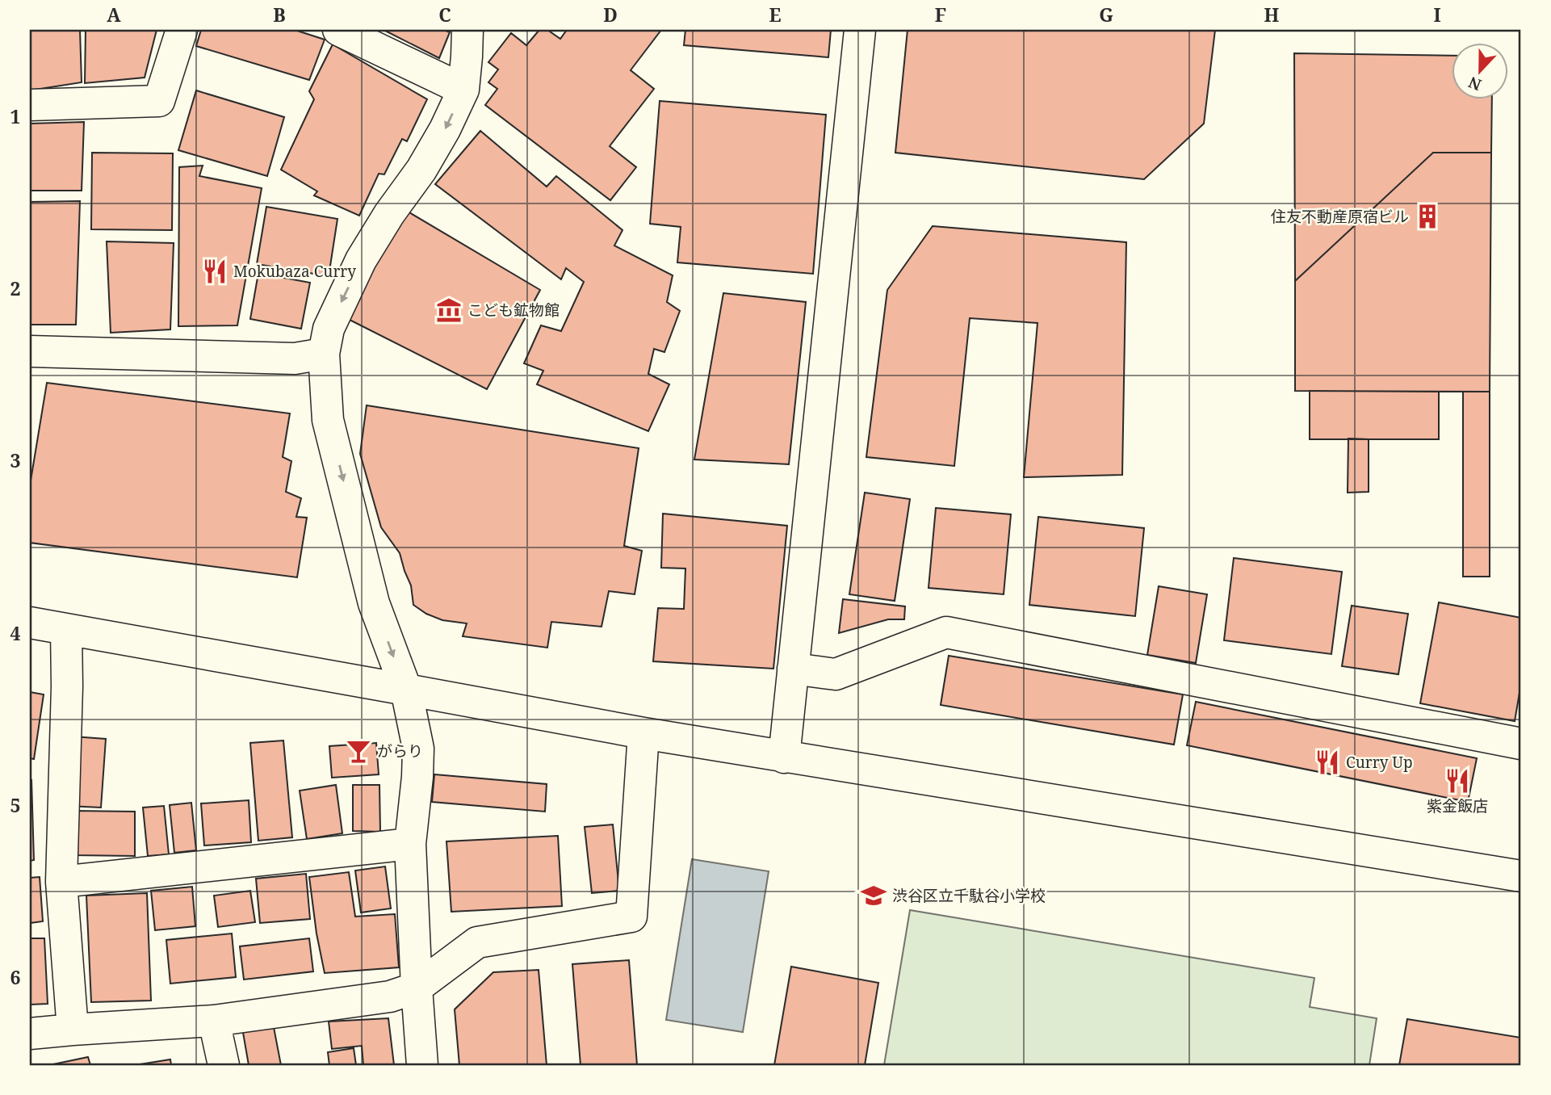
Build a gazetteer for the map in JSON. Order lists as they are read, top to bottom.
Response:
{
  "places": {
    "building": ["住友不動産原宿ビル"],
    "restaurant": ["Mokubaza Curry", "Curry Up", "紫金飯店"],
    "museum": ["こども鉱物館"],
    "bar": ["がらり"],
    "school or university": ["渋谷区立千駄谷小学校"]
  },
  "north": "bottom",
  "grid": {
    "columns": [
      "A",
      "B",
      "C",
      "D",
      "E",
      "F",
      "G",
      "H",
      "I"
    ],
    "rows": [
      "1",
      "2",
      "3",
      "4",
      "5",
      "6"
    ]
  }
}
